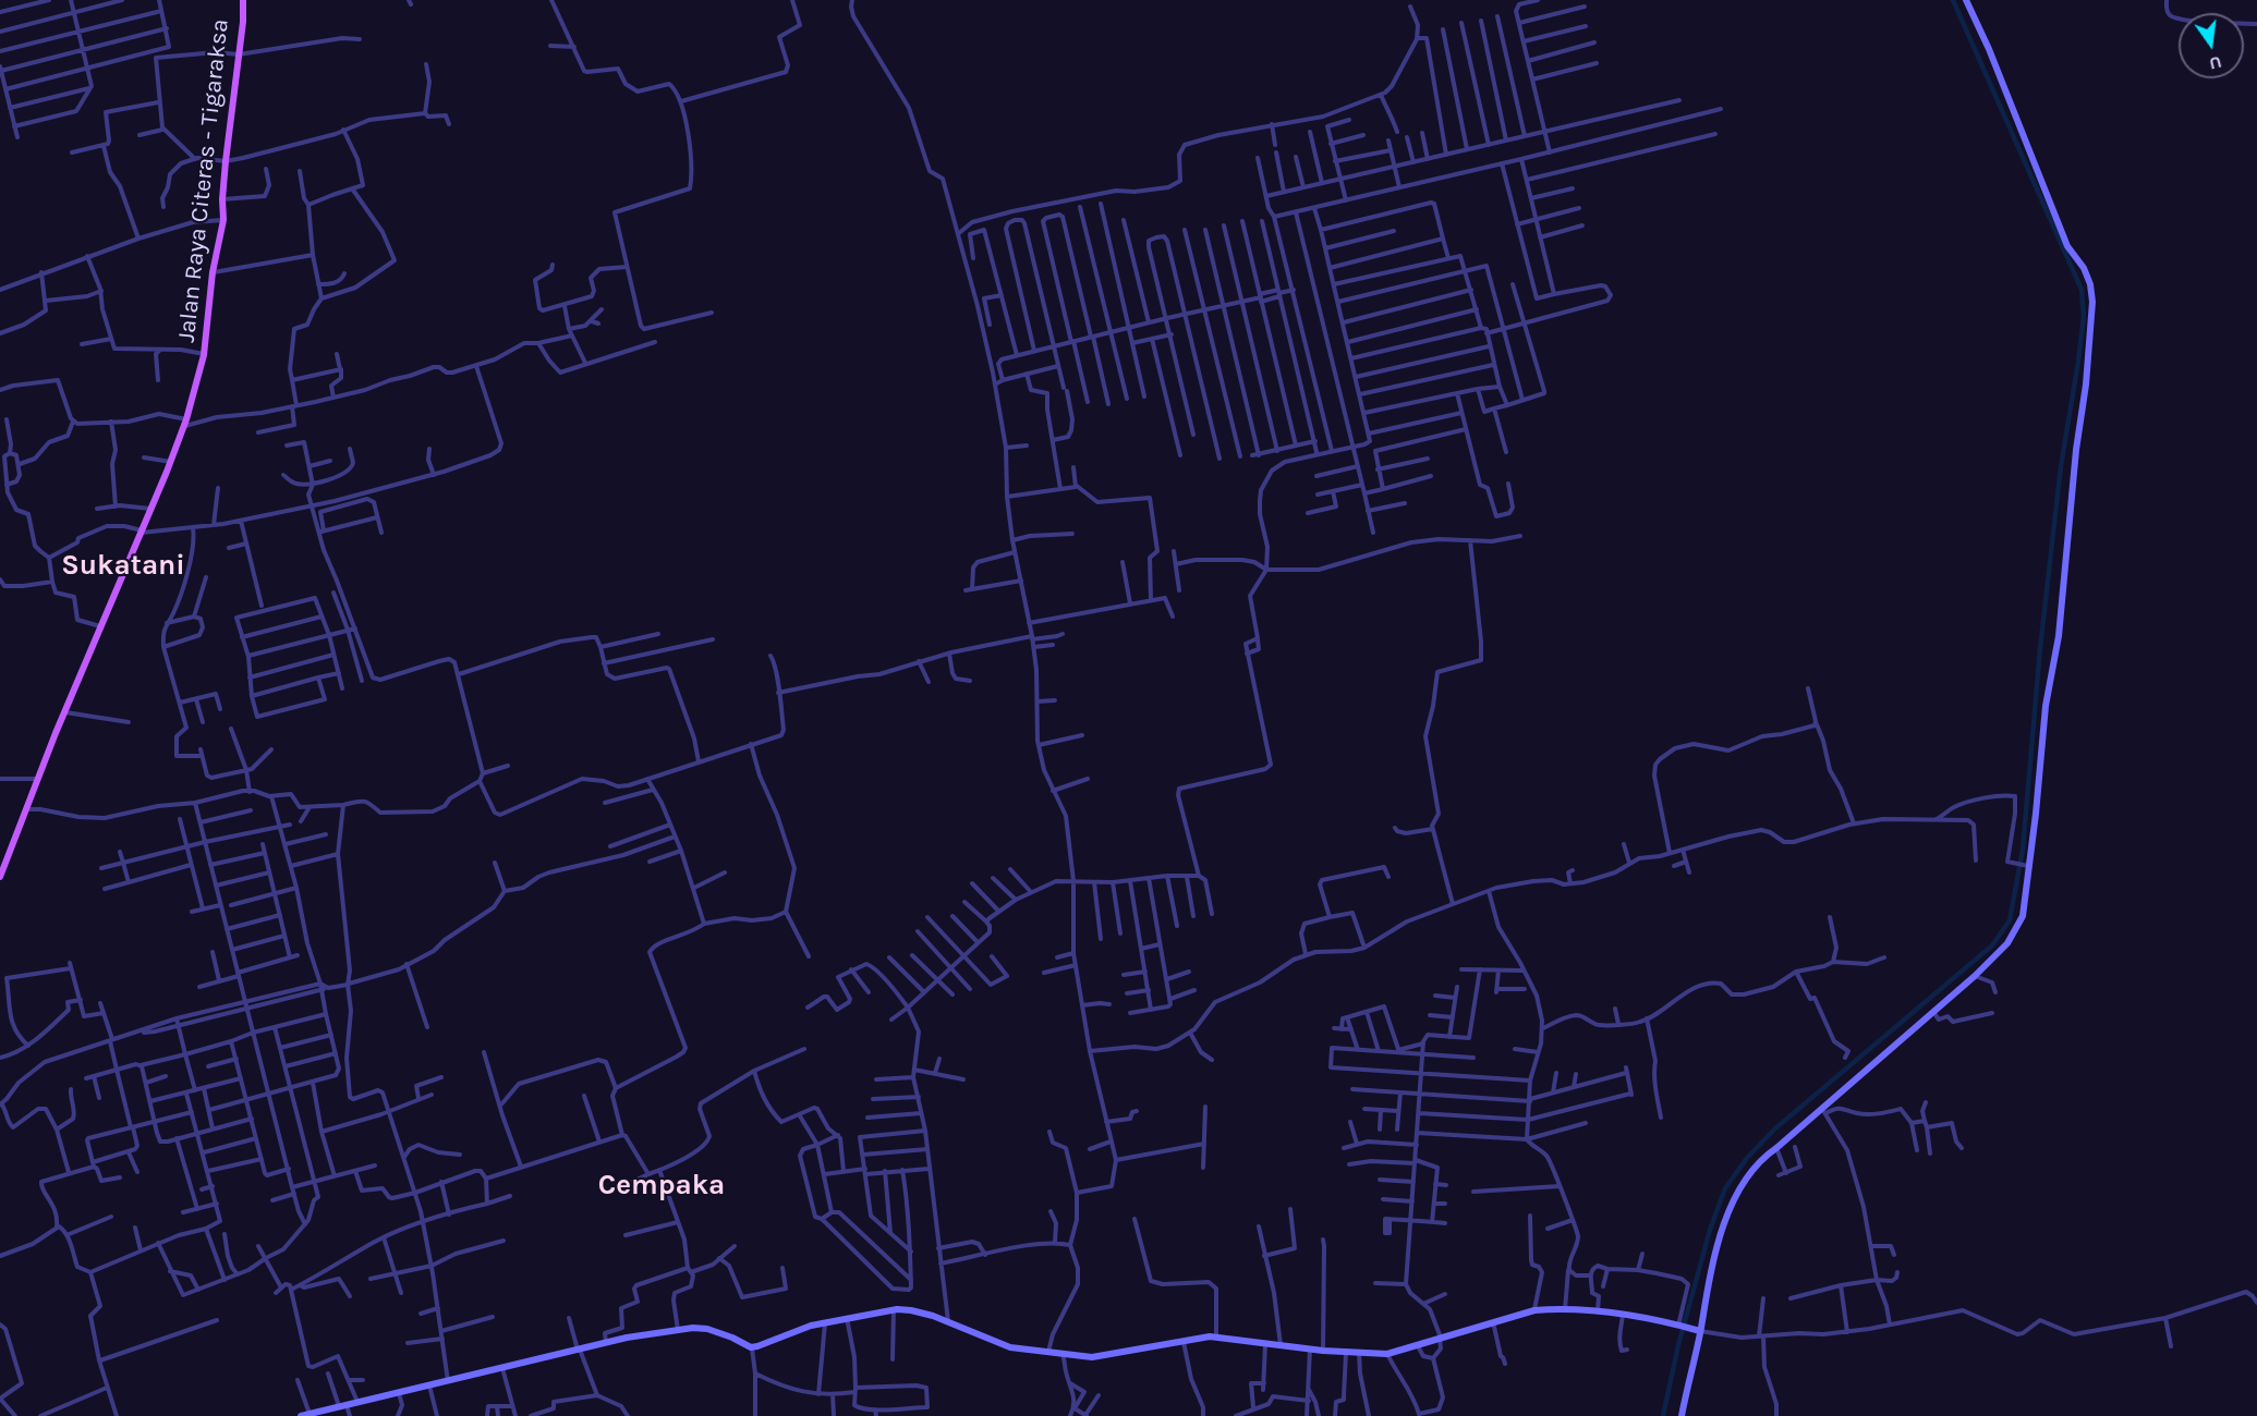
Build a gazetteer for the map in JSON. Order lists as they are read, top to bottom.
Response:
{
  "streets": {
    "main road": ["Jalan Raya Citeras - Tigaraksa"]
  },
  "districts": ["Sukatani", "Cempaka"],
  "north": "bottom"
}
